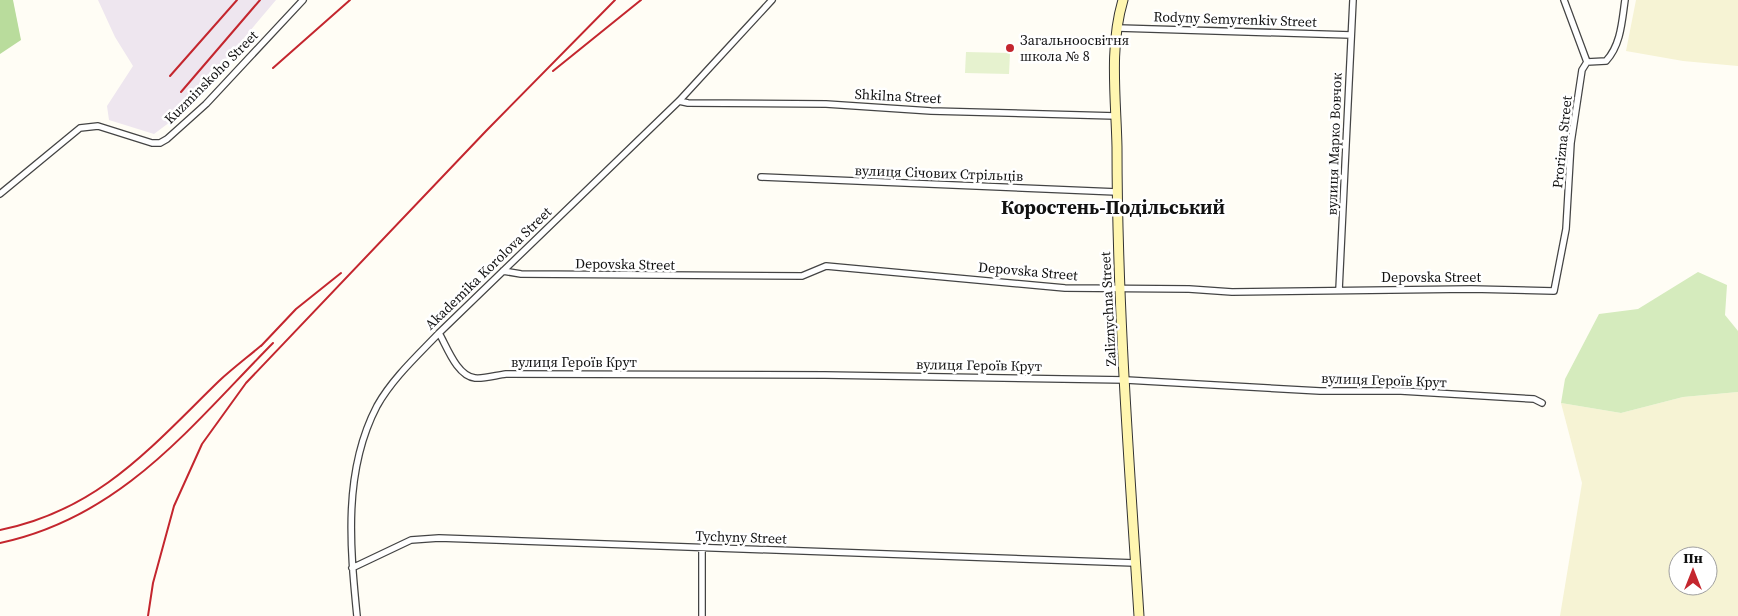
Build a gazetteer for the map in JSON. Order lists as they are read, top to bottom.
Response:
{
  "streets": {
    "street": [
      "Rodyny Semyrenkiv Street",
      "Kuzminskoho Street",
      "Shkilna Street",
      "Prorizna Street",
      "вулиця Марко Вовчок",
      "вулиця Січових Стрільців",
      "Depovska Street",
      "Akademika Korolova Street",
      "Zaliznychna Street",
      "вулиця Героїв Крут",
      "Tychyny Street"
    ]
  },
  "crossings": [
    ["Rodyny Semyrenkiv Street", "вулиця Марко Вовчок"],
    ["Rodyny Semyrenkiv Street", "Zaliznychna Street"],
    ["Shkilna Street", "Akademika Korolova Street"],
    ["Shkilna Street", "Zaliznychna Street"],
    ["Prorizna Street", "Depovska Street"],
    ["вулиця Марко Вовчок", "Depovska Street"],
    ["вулиця Січових Стрільців", "Zaliznychna Street"],
    ["Depovska Street", "Akademika Korolova Street"],
    ["Depovska Street", "Zaliznychna Street"],
    ["Akademika Korolova Street", "вулиця Героїв Крут"],
    ["Akademika Korolova Street", "Tychyny Street"],
    ["Zaliznychna Street", "вулиця Героїв Крут"],
    ["Zaliznychna Street", "Tychyny Street"]
  ],
  "districts": ["Коростень-Подільський"],
  "places": ["Загальноосвітня школа № 8"],
  "north": "top"
}
